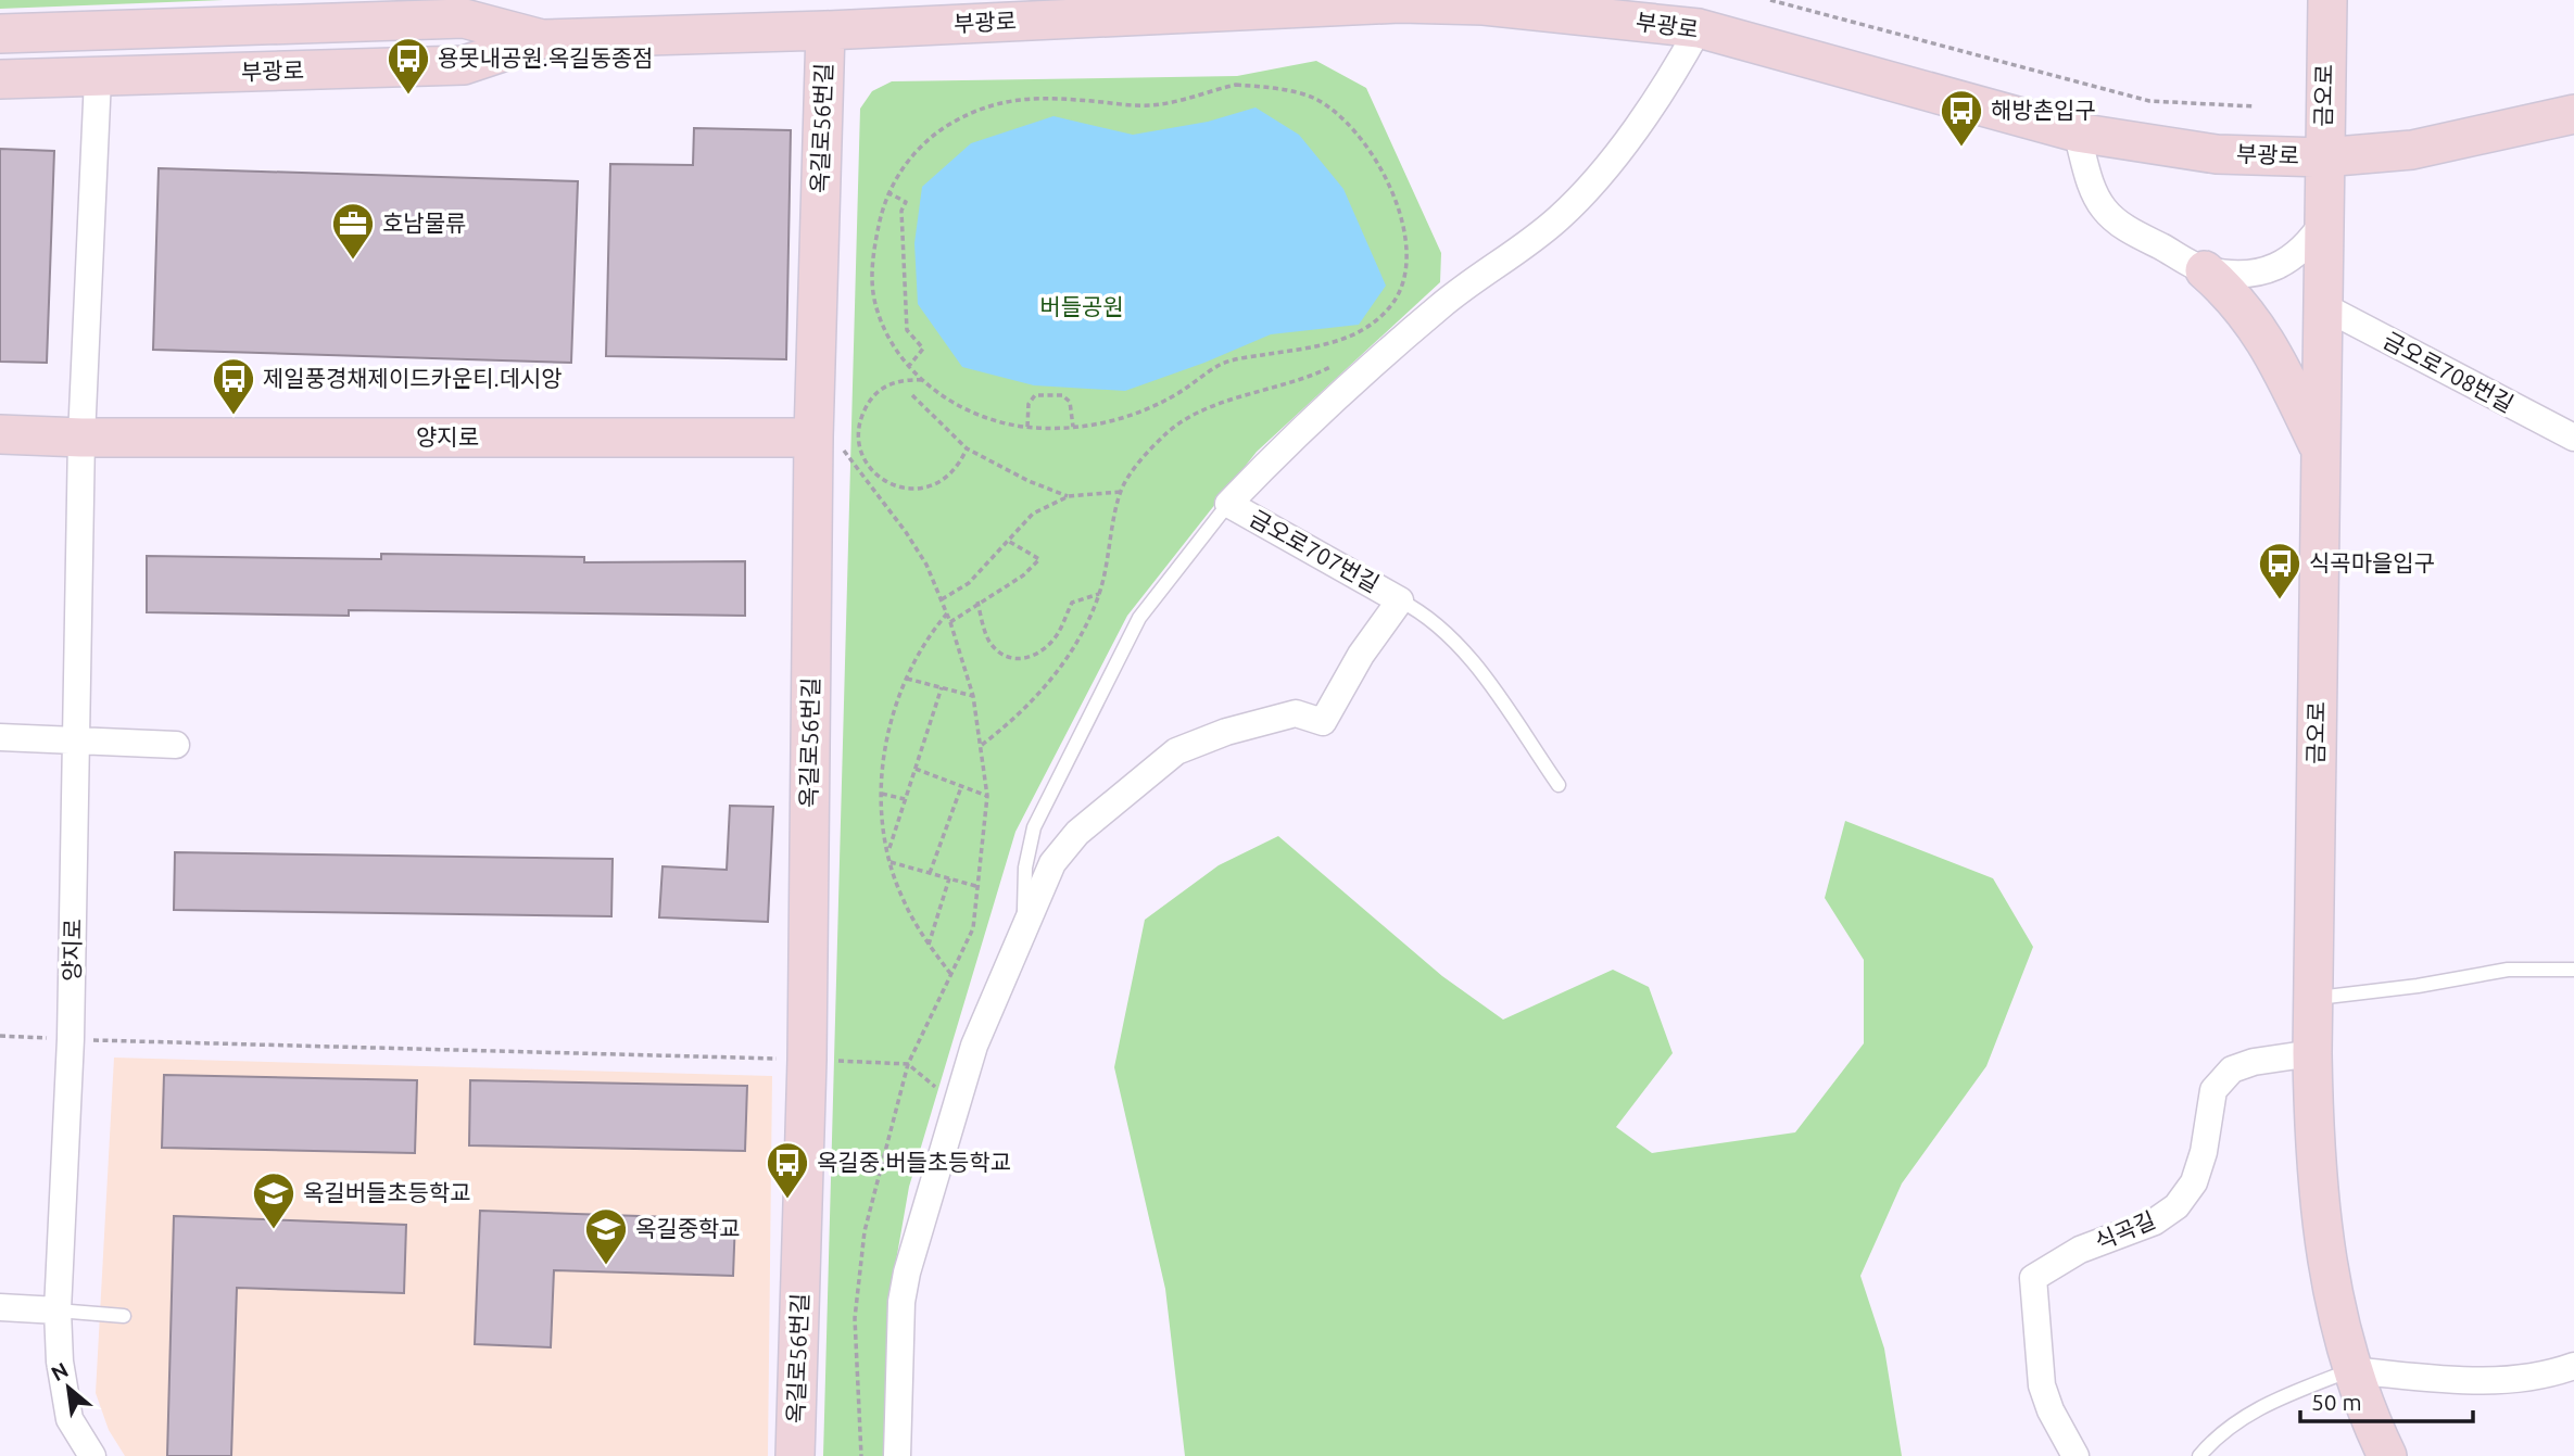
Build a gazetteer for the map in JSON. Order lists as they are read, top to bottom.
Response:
{
  "streets": {
    "main road": [
      "부광로",
      "금오로",
      "옥길로56번길",
      "양지로"
    ],
    "street": ["금오로708번길", "금오로707번길", "식곡길"]
  },
  "crossings": [
    ["부광로", "금오로"],
    ["부광로", "옥길로56번길"],
    ["부광로", "양지로"],
    ["부광로", "금오로707번길"],
    ["금오로", "금오로708번길"],
    ["금오로", "식곡길"],
    ["옥길로56번길", "양지로"]
  ],
  "parks": ["버들공원"],
  "places": {
    "bus stop": [
      "용못내공원.옥길동종점",
      "해방촌입구",
      "제일풍경채제이드카운티.데시앙",
      "식곡마을입구",
      "옥길중.버들초등학교"
    ],
    "office": ["호남물류"],
    "school or university": ["옥길버들초등학교", "옥길중학교"]
  },
  "scale_bar": "50 m",
  "north": "top left"
}
